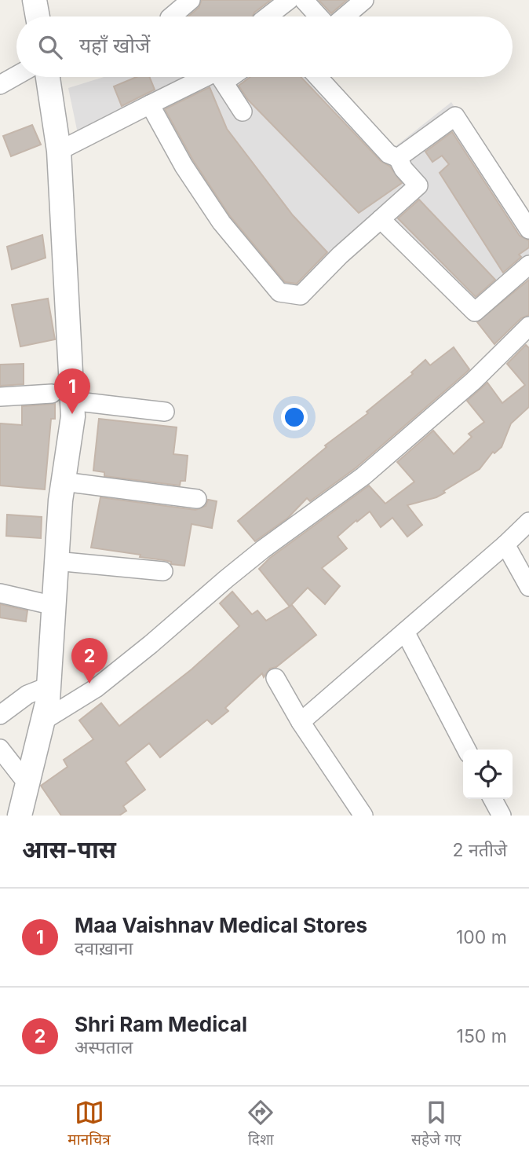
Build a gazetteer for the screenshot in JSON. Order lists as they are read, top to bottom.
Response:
{
  "page": {
    "search": "यहाँ खोजें",
    "pins": ["1", "2"],
    "heading": ["आस-पास", "2 नतीजे"],
    "list": [
      {
        "mark": "1",
        "name": "Maa Vaishnav Medical Stores",
        "note": "दवाख़ाना",
        "value": "100 m"
      },
      {
        "mark": "2",
        "name": "Shri Ram Medical",
        "note": "अस्पताल",
        "value": "150 m"
      }
    ],
    "nav": ["मानचित्र", "दिशा", "सहेजे गए"]
  }
}
